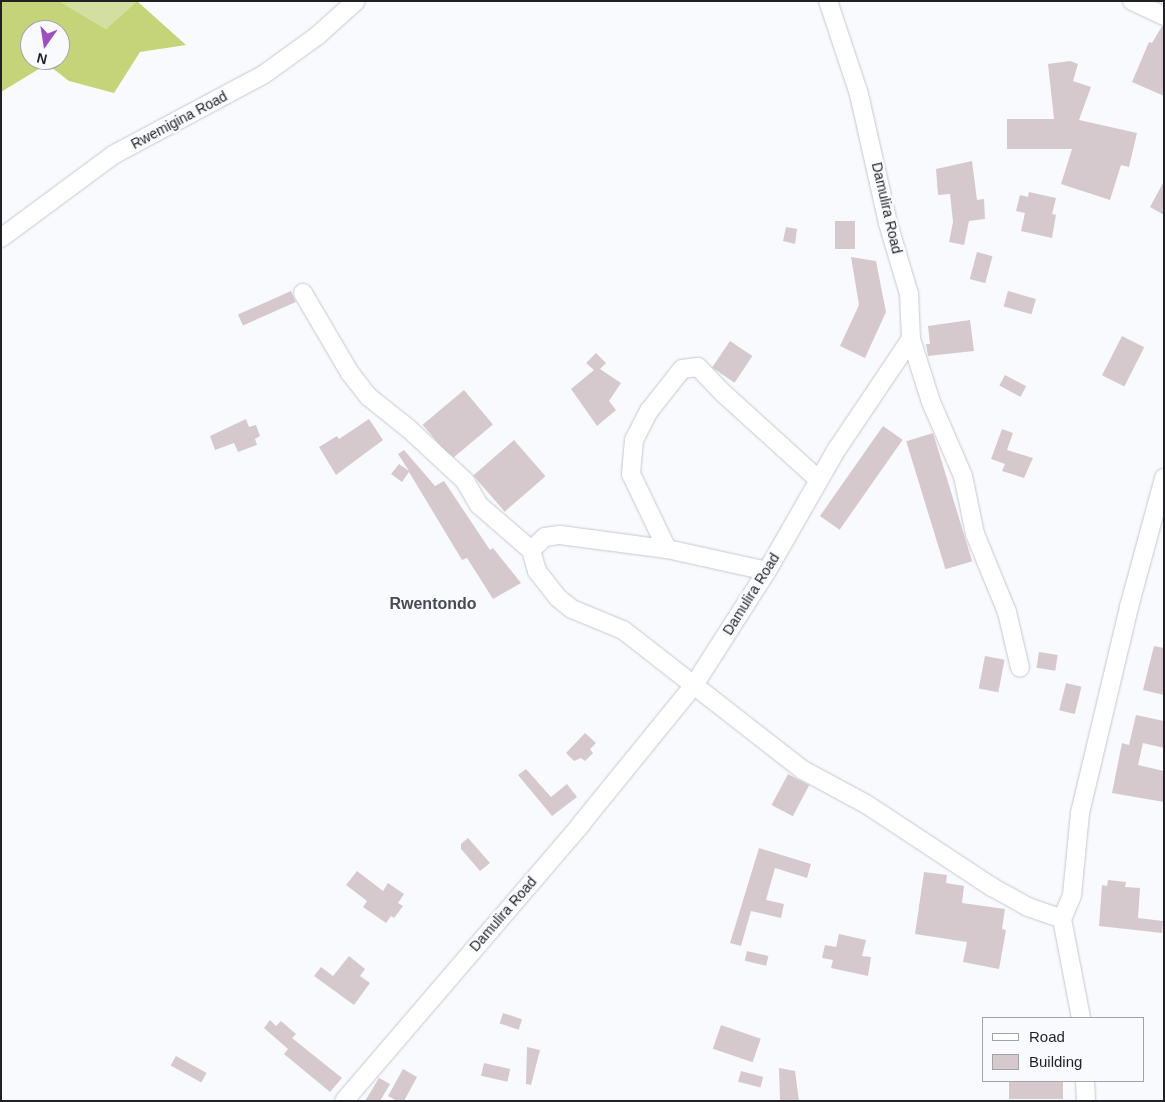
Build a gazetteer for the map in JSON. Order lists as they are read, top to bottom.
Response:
{
  "streets": {
    "street": ["Rwemigina Road", "Damulira Road"]
  },
  "districts": ["Rwentondo"],
  "legend": ["Road", "Building"],
  "north": "bottom"
}
